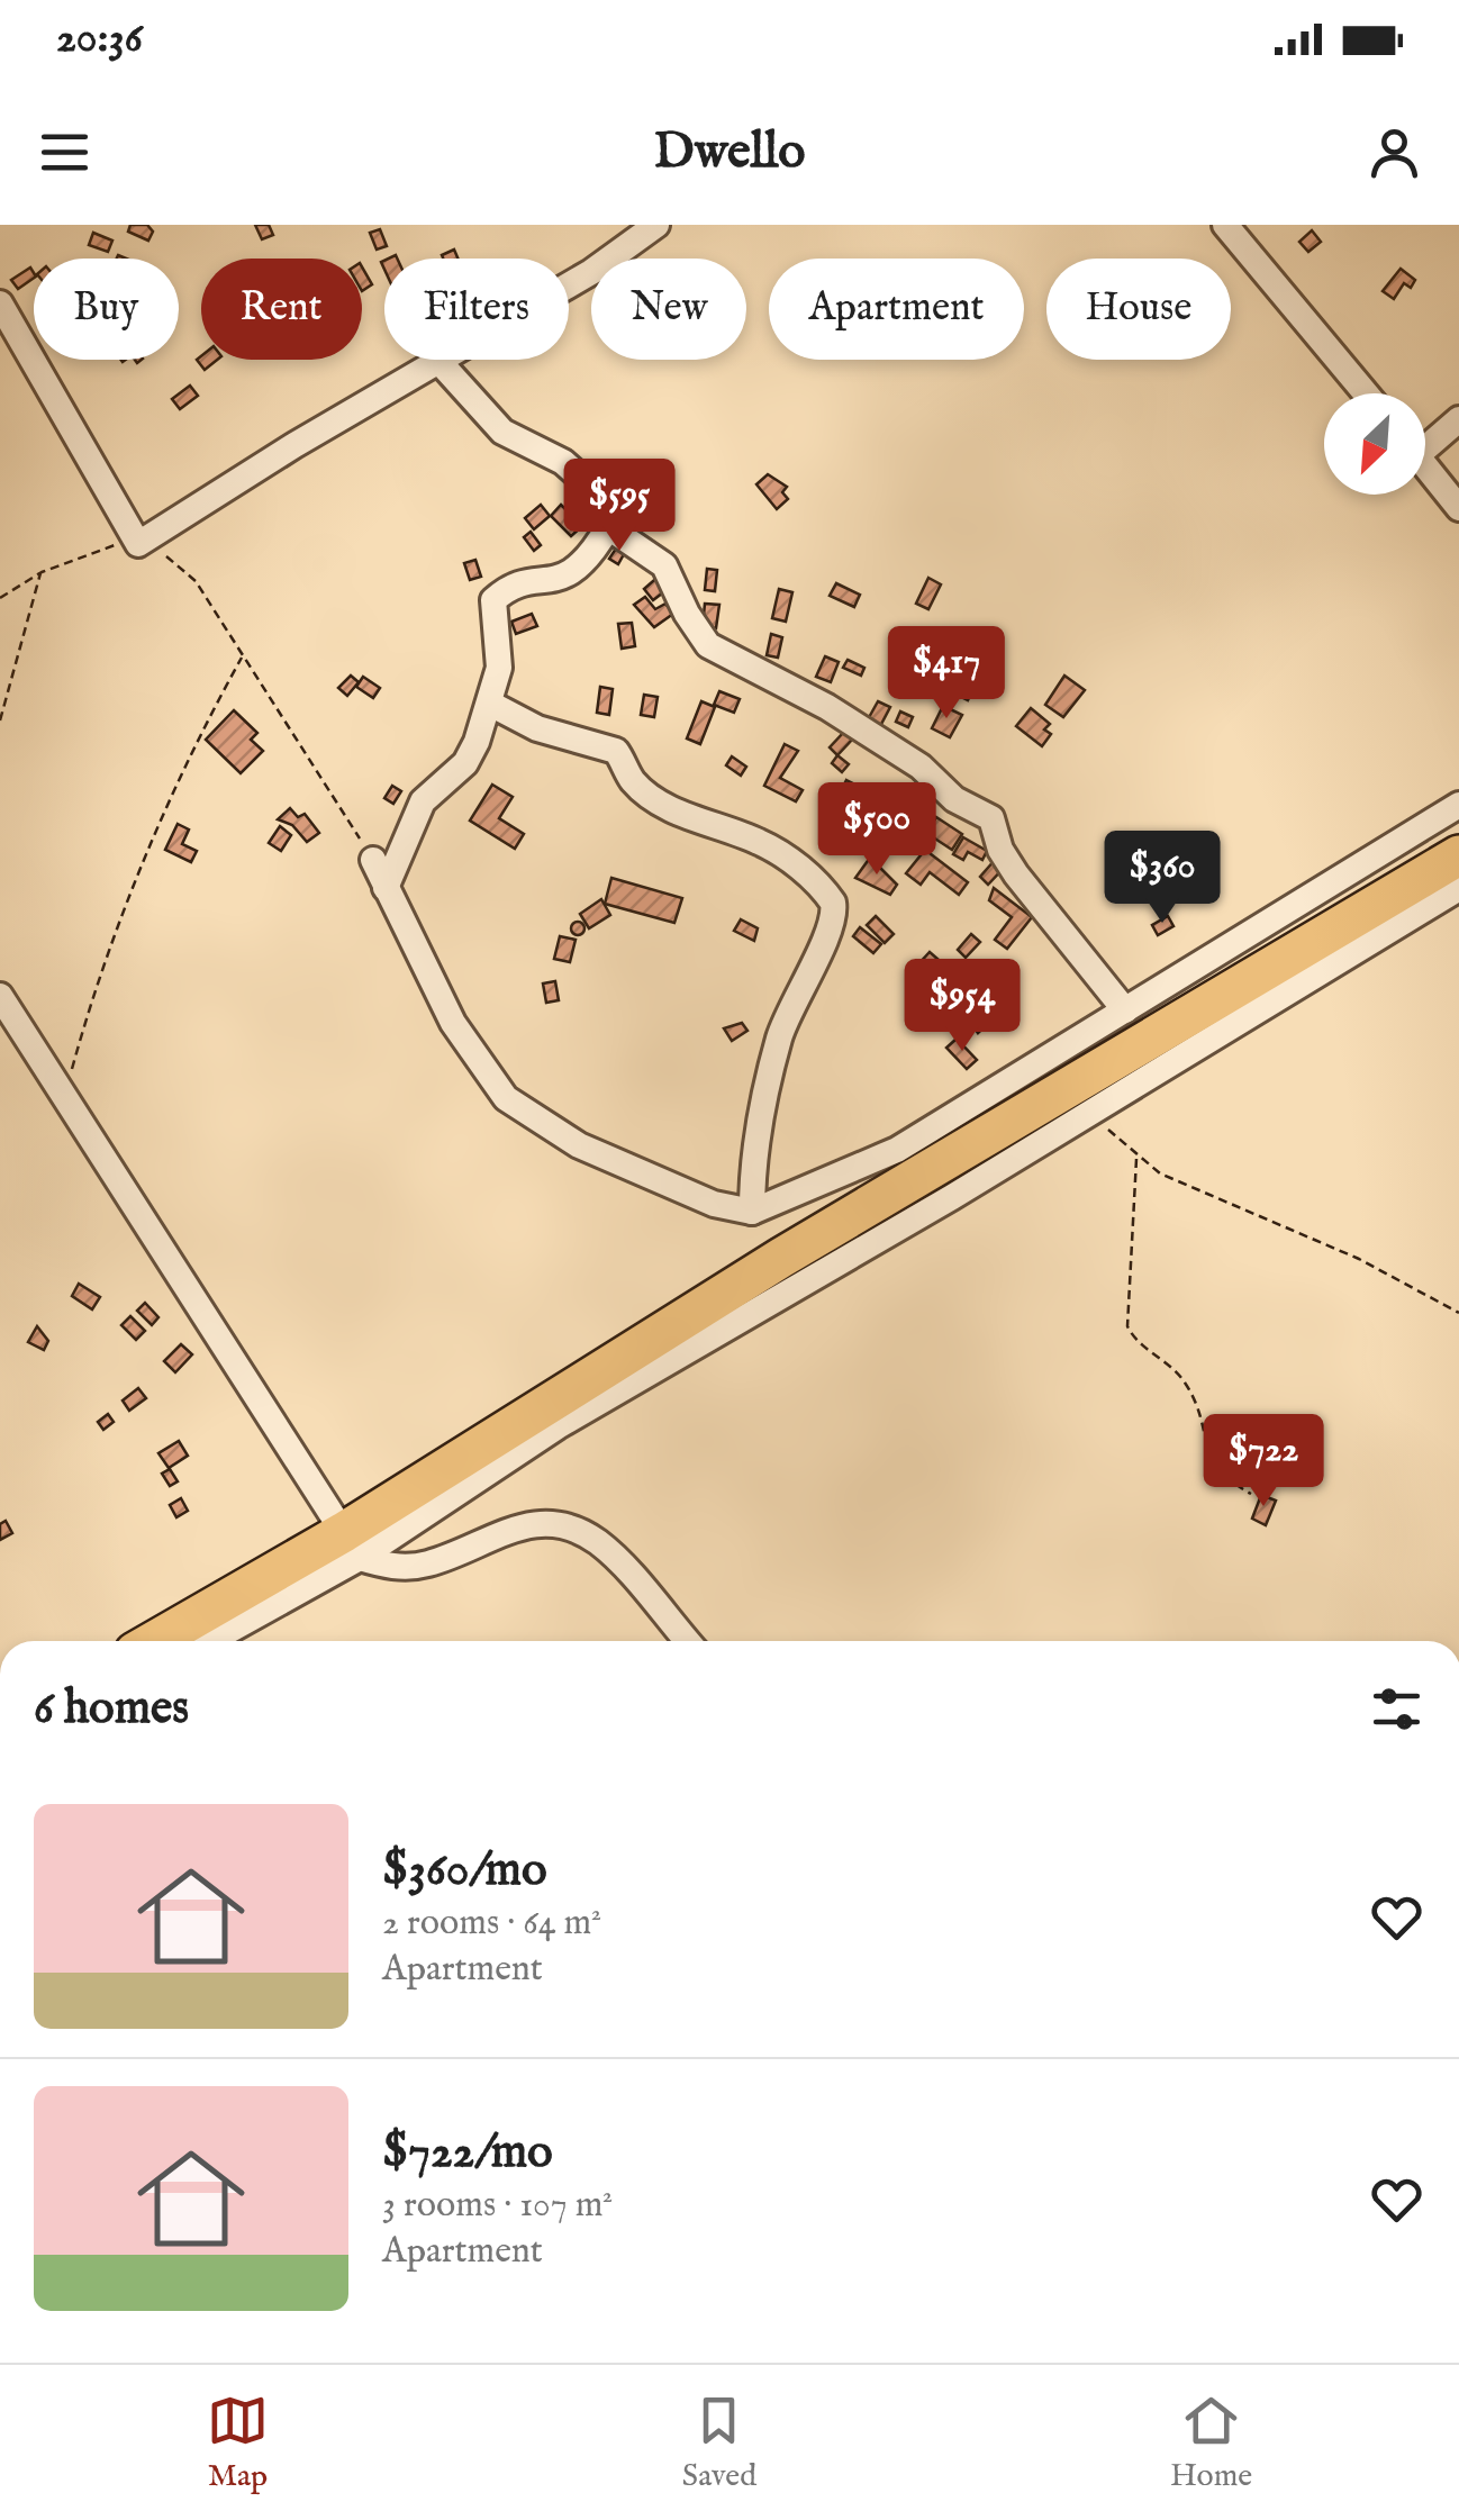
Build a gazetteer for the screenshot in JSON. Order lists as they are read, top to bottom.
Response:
{
  "north": "bottom left",
  "page": {
    "status": "20:36",
    "header": "Dwello",
    "chip": [
      "Buy",
      "Rent",
      "Filters",
      "New",
      "Apartment",
      "House"
    ],
    "price": [
      "$595",
      "$417",
      "$500",
      "$360",
      "$954",
      "$722"
    ],
    "heading": "6 homes",
    "list": [
      {
        "name": "$360/mo",
        "note": "2 rooms · 64 m² · Apartment"
      },
      {
        "name": "$722/mo",
        "note": "3 rooms · 107 m² · Apartment"
      }
    ],
    "tabs": ["Map", "Saved", "Home"]
  }
}
